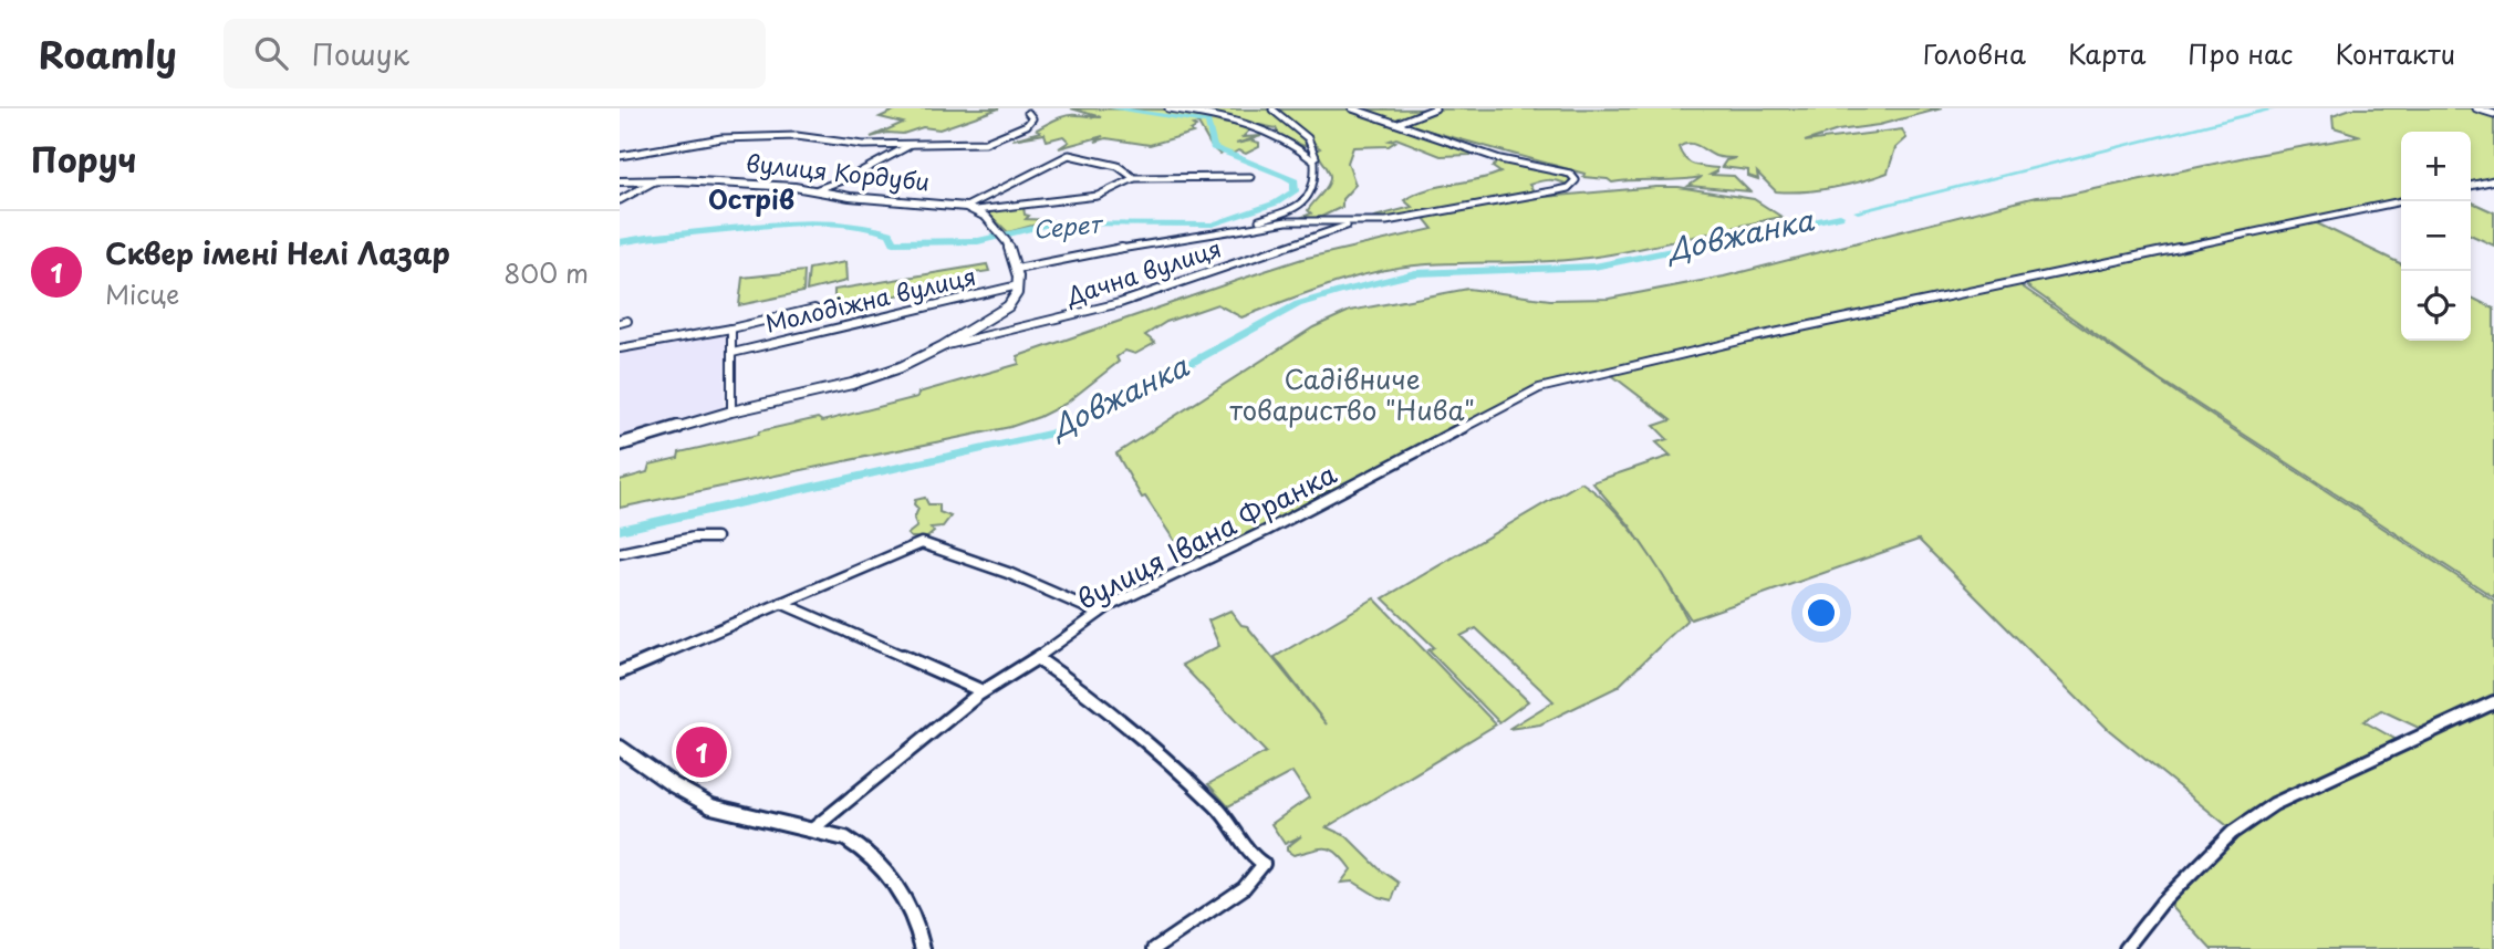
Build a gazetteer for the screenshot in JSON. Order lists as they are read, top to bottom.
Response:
{
  "streets": {
    "street": [
      "вулиця Кордуби",
      "Дачна вулиця",
      "Молодіжна вулиця",
      "вулиця Івана Франка"
    ]
  },
  "crossings": [
    ["вулиця Кордуби", "Молодіжна вулиця"]
  ],
  "districts": ["Острів"],
  "water": ["Серет", "Довжанка"],
  "parks": ["Садівниче товариство \"Нива\""],
  "page": {
    "header": "Roamly",
    "search": "Пошук",
    "nav": [
      "Головна",
      "Карта",
      "Про нас",
      "Контакти"
    ],
    "heading": "Поруч",
    "map_buttons": ["+", "−"],
    "list": [
      {
        "mark": "1",
        "name": "Сквер імені Нелі Лазар",
        "note": "Місце",
        "value": "800 m"
      }
    ],
    "pins": "1"
  }
}
